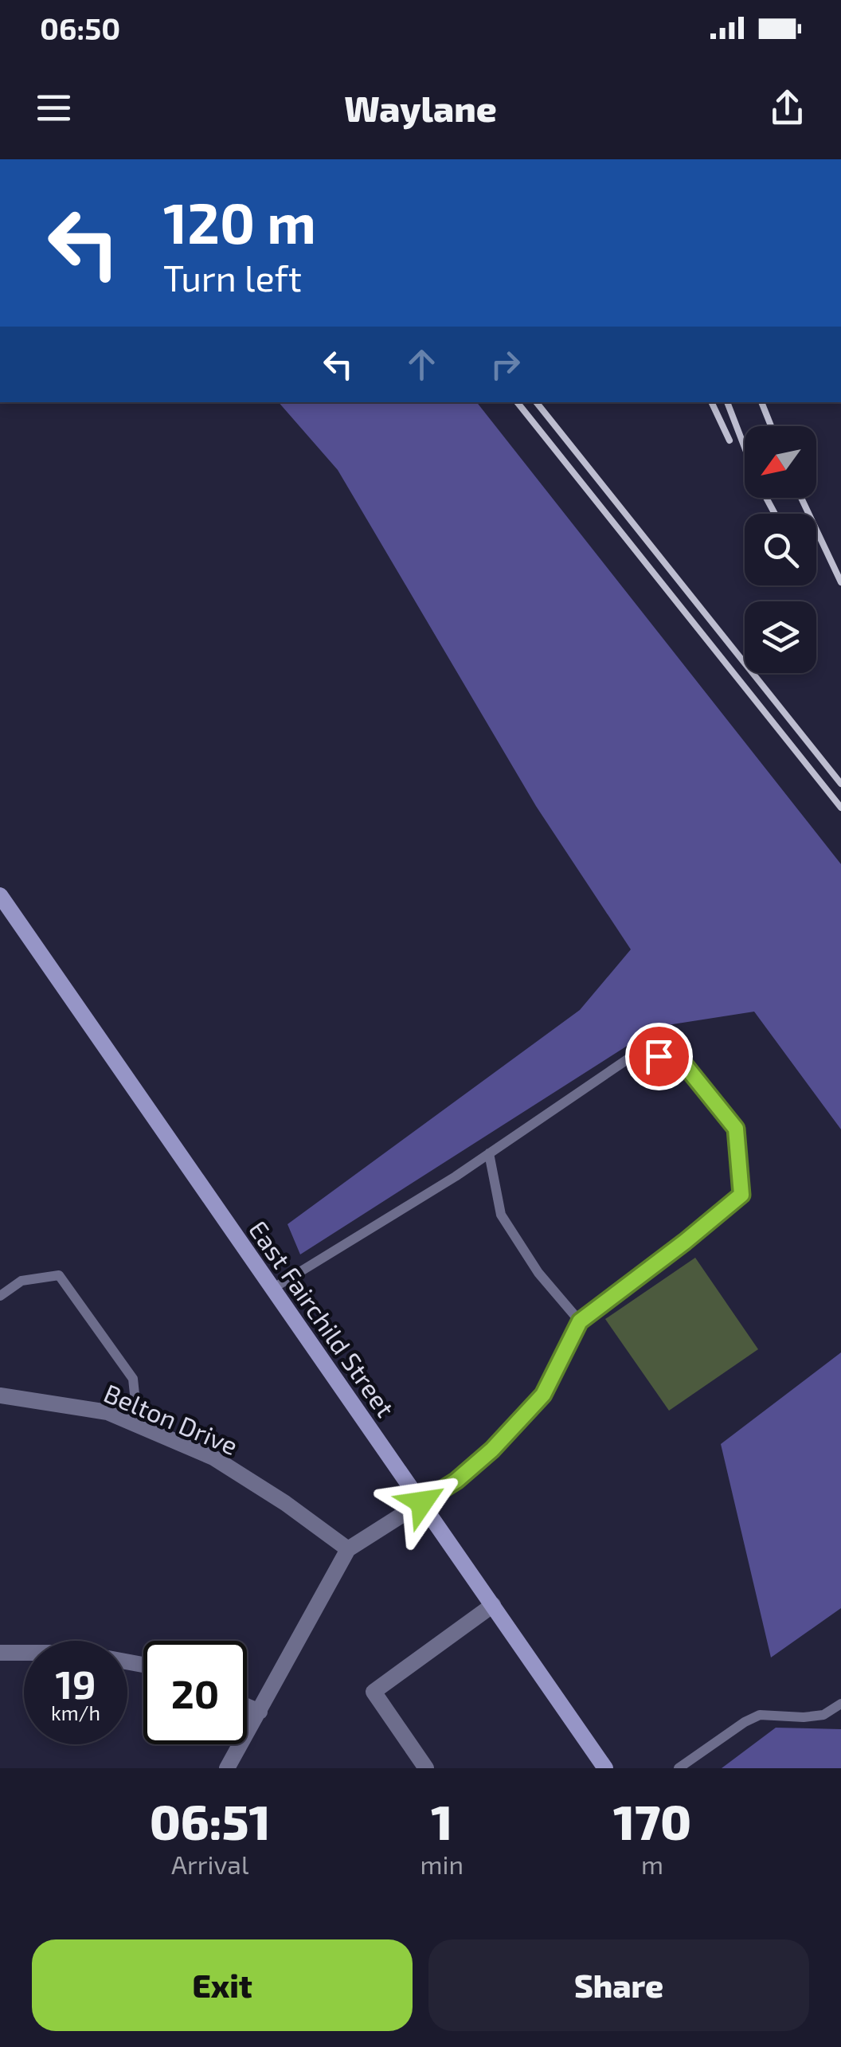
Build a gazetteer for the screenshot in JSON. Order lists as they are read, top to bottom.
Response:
{
  "streets": {
    "street": ["East Fairchild Street", "Belton Drive"]
  },
  "north": "bottom left",
  "page": {
    "status": "06:50",
    "header": "Waylane",
    "turn": ["120 m", "Turn left"],
    "speed": "19 km/h",
    "limit": "20",
    "eta": [
      "06:51",
      "Arrival",
      "1",
      "min",
      "170",
      "m"
    ],
    "buttons": ["Exit", "Share"]
  }
}
